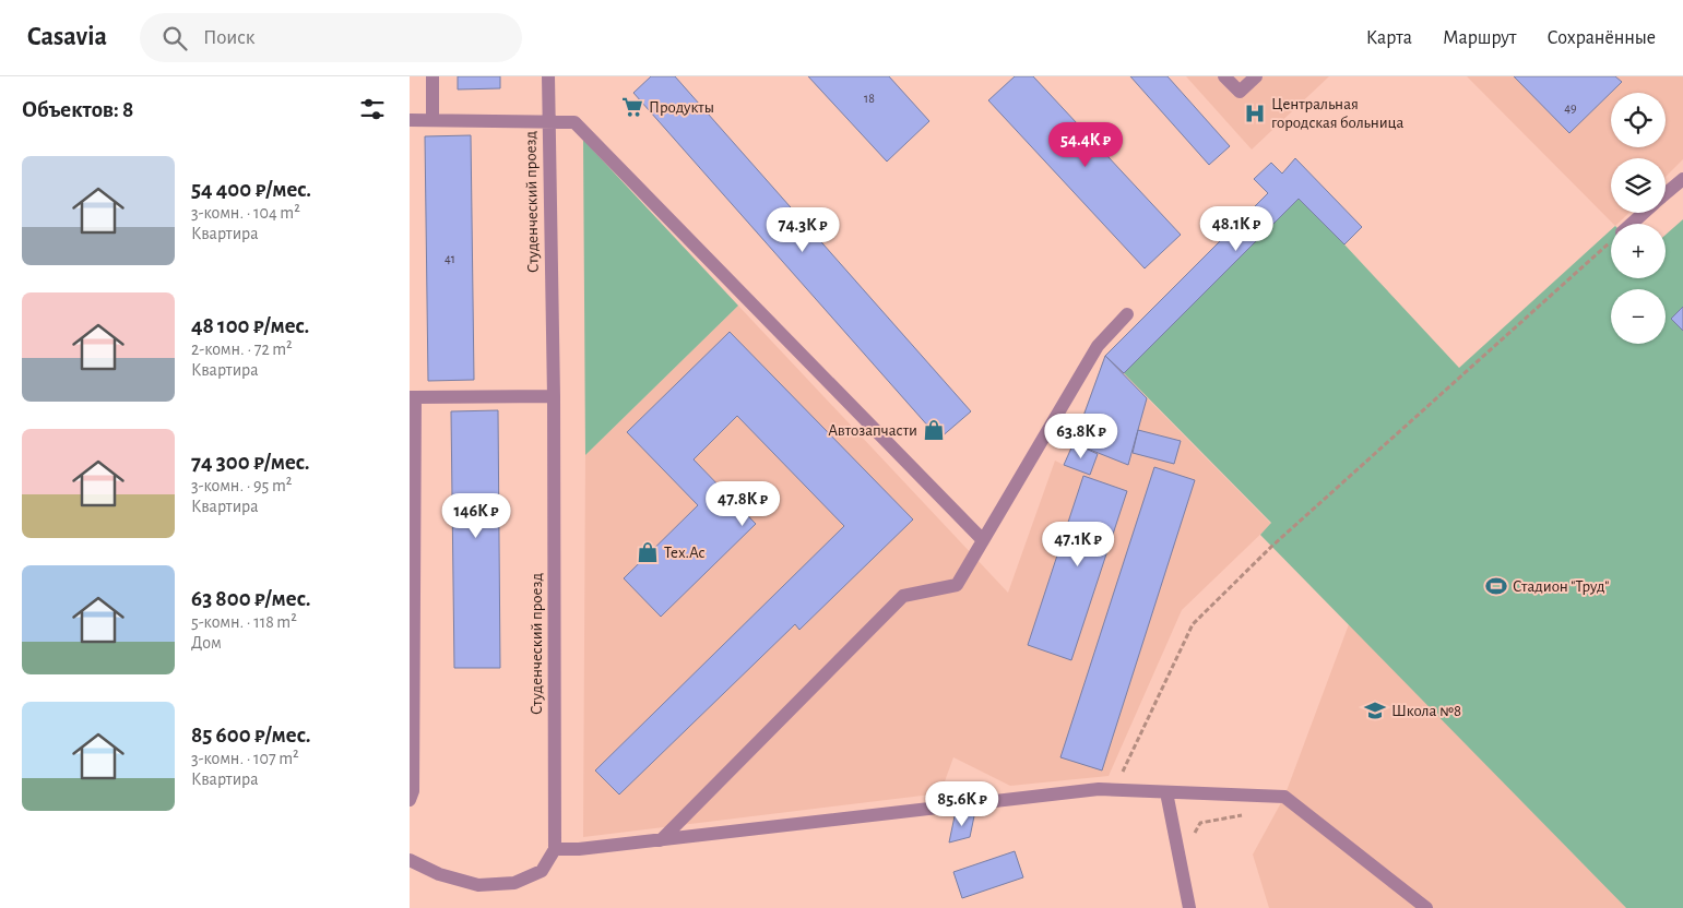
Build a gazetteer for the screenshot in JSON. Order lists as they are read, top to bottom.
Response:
{
  "streets": {
    "street": ["Студенческий проезд"]
  },
  "places": {
    "supermarket": ["Продукты"],
    "hospital": ["Центральная городская больница"],
    "shop": ["Автозапчасти", "Тех.Ас"],
    "sports": ["Стадион \"Труд\""],
    "school or university": ["Школа №8"]
  },
  "house_numbers": ["18", "49", "41"],
  "page": {
    "header": "Casavia",
    "search": "Поиск",
    "nav": ["Карта", "Маршрут", "Сохранённые"],
    "heading": "Объектов: 8",
    "map_buttons": ["+", "−"],
    "price": [
      "54.4K ₽",
      "48.1K ₽",
      "74.3K ₽",
      "63.8K ₽",
      "47.8K ₽",
      "146K ₽",
      "47.1K ₽",
      "85.6K ₽"
    ],
    "list": [
      {
        "name": "54 400 ₽/мес.",
        "note": "3-комн. · 104 m² · Квартира"
      },
      {
        "name": "48 100 ₽/мес.",
        "note": "2-комн. · 72 m² · Квартира"
      },
      {
        "name": "74 300 ₽/мес.",
        "note": "3-комн. · 95 m² · Квартира"
      },
      {
        "name": "63 800 ₽/мес.",
        "note": "5-комн. · 118 m² · Дом"
      },
      {
        "name": "85 600 ₽/мес.",
        "note": "3-комн. · 107 m² · Квартира"
      }
    ]
  }
}
